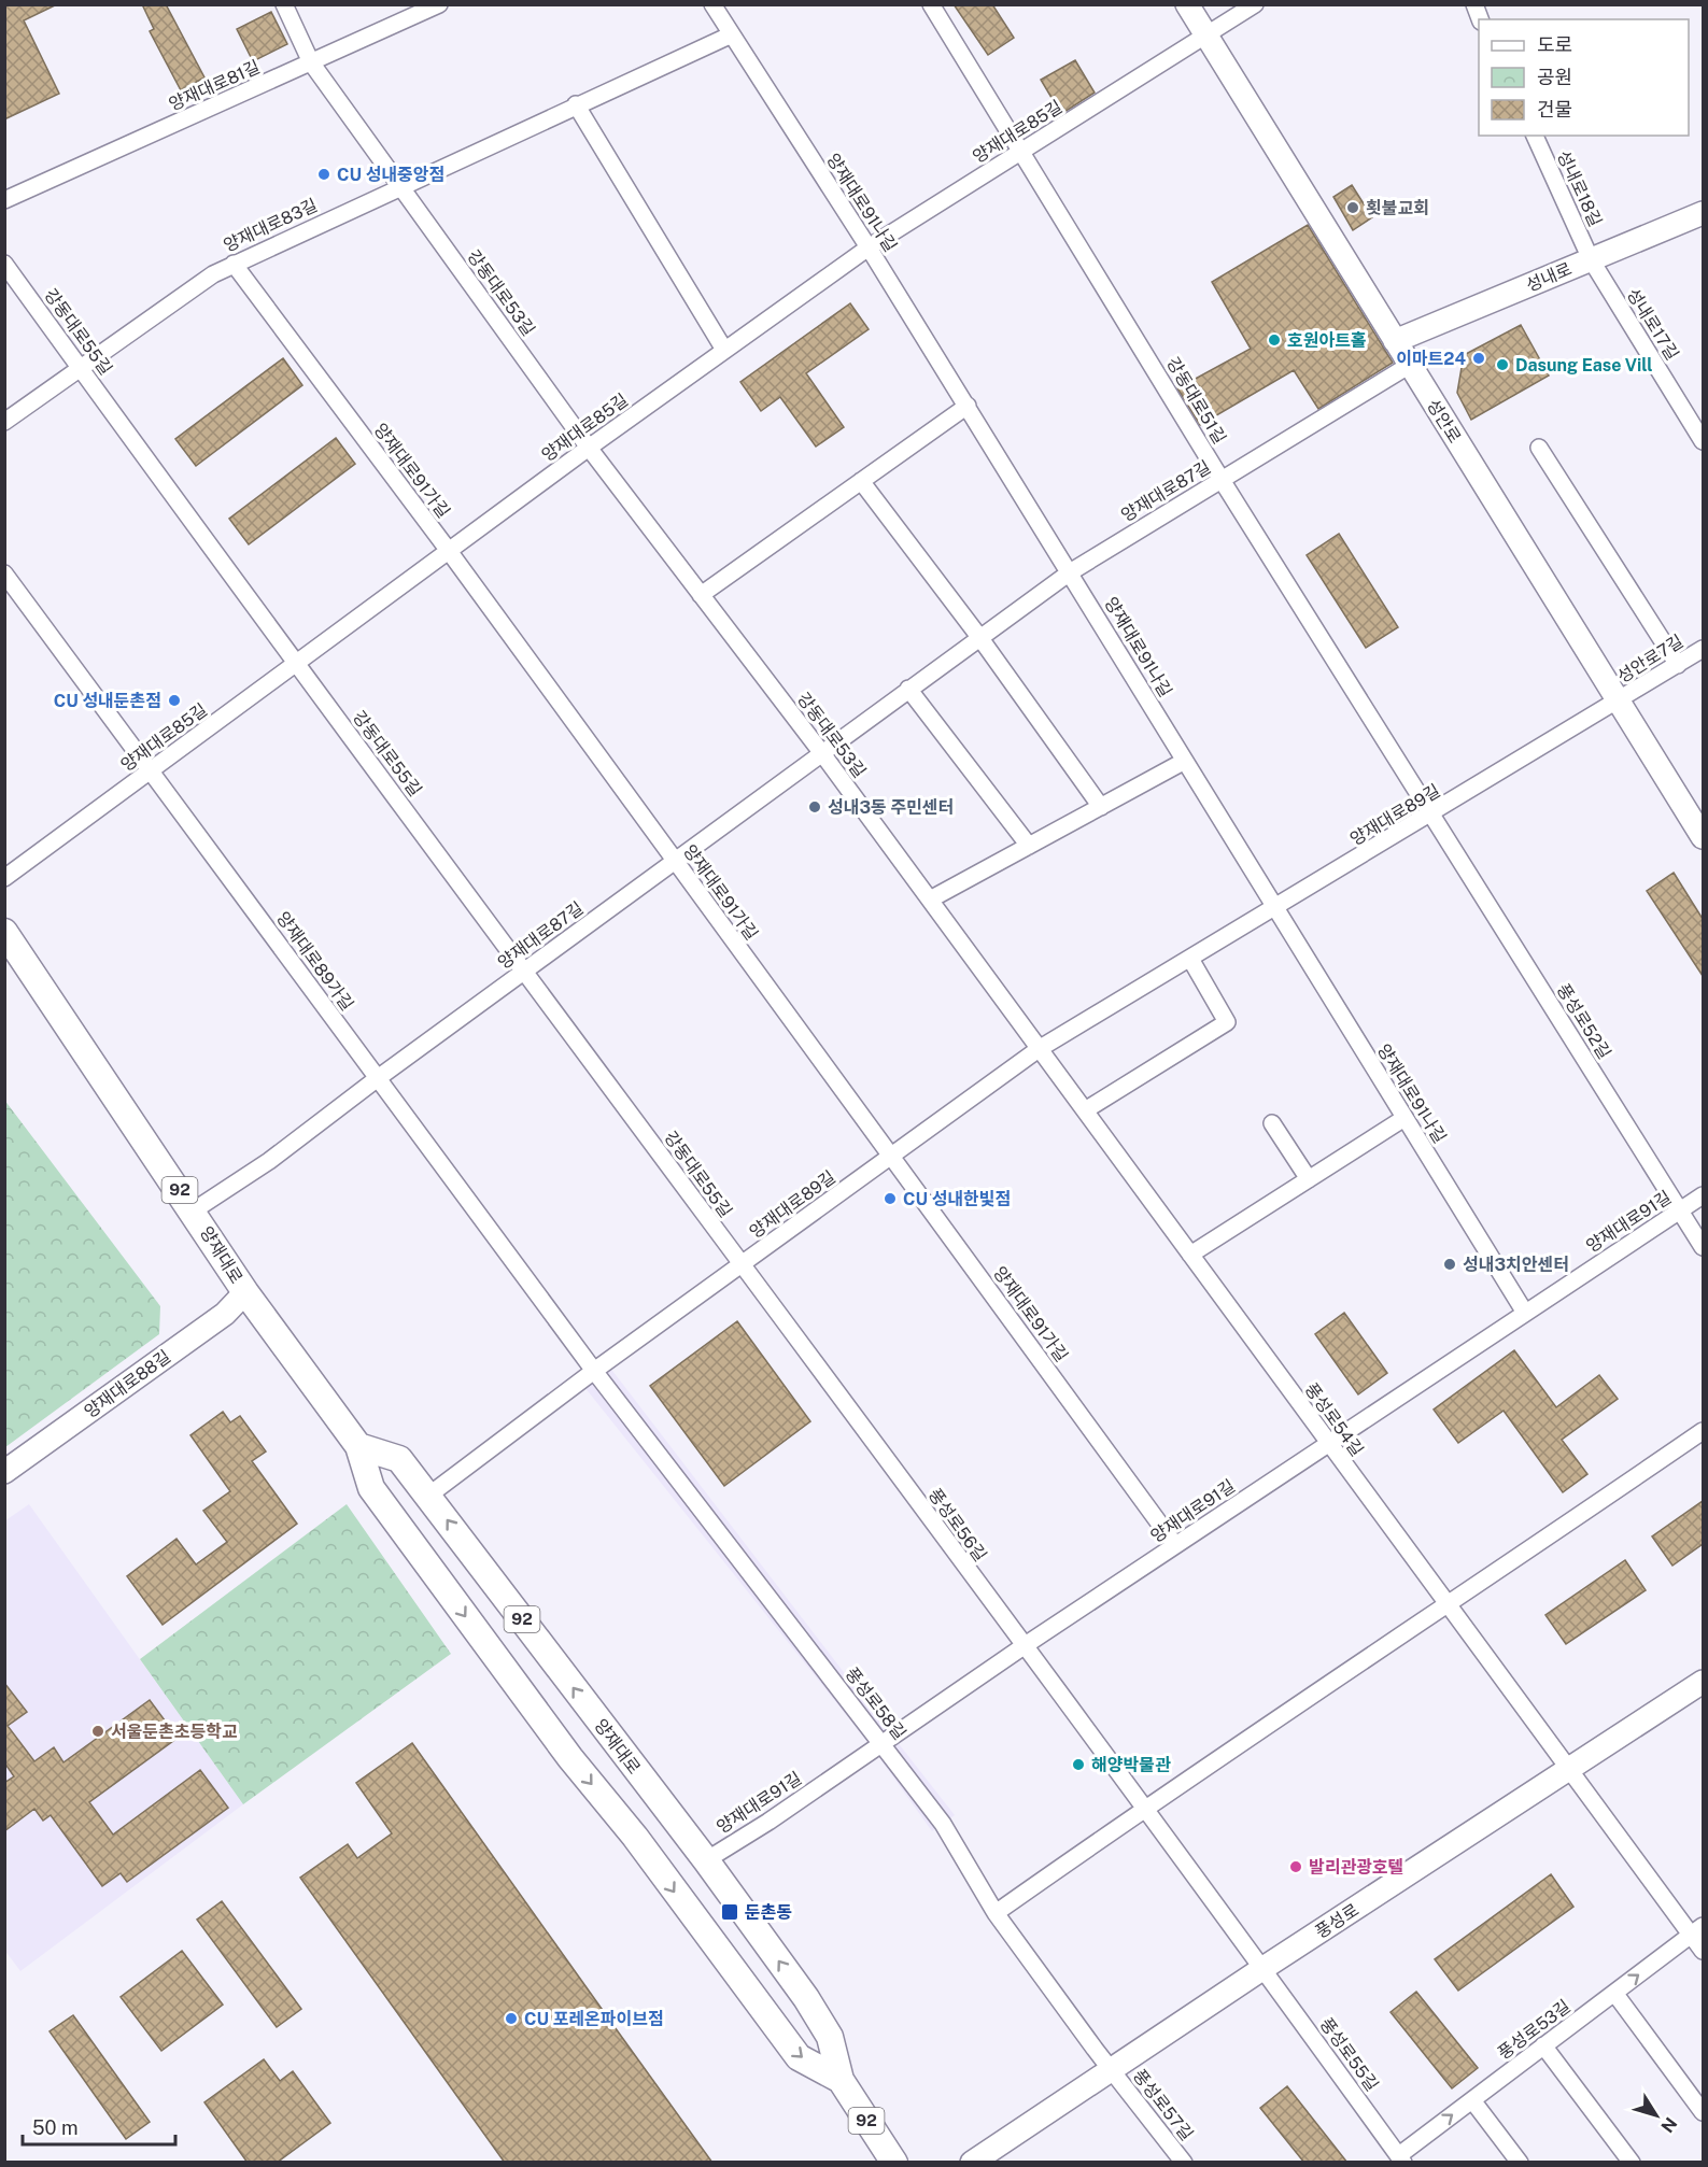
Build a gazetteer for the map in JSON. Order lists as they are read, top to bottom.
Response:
{
  "streets": {
    "main road": ["92", "양재대로"],
    "street": [
      "양재대로81길",
      "양재대로85길",
      "성내로18길",
      "양재대로91나길",
      "양재대로83길",
      "성내로",
      "강동대로53길",
      "성내로17길",
      "강동대로55길",
      "강동대로51길",
      "성안로",
      "양재대로91가길",
      "양재대로87길",
      "성안로7길",
      "양재대로89길",
      "양재대로89가길",
      "풍성로52길",
      "양재대로91길",
      "양재대로88길",
      "풍성로54길",
      "풍성로56길",
      "풍성로58길",
      "풍성로",
      "풍성로53길",
      "풍성로55길",
      "풍성로57길"
    ]
  },
  "crossings": [
    ["양재대로81길", "강동대로53길"],
    ["양재대로85길", "양재대로91나길"],
    ["양재대로85길", "강동대로53길"],
    ["양재대로85길", "강동대로55길"],
    ["양재대로85길", "강동대로51길"],
    ["양재대로85길", "성안로"],
    ["양재대로85길", "양재대로91가길"],
    ["양재대로85길", "양재대로89가길"],
    ["성내로18길", "성내로"],
    ["성내로18길", "성내로17길"],
    ["양재대로91나길", "양재대로83길"],
    ["양재대로91나길", "양재대로87길"],
    ["양재대로91나길", "양재대로89길"],
    ["양재대로91나길", "양재대로91길"],
    ["양재대로83길", "강동대로53길"],
    ["양재대로83길", "강동대로55길"],
    ["양재대로83길", "양재대로91가길"],
    ["성내로", "성내로17길"],
    ["성내로", "성안로"],
    ["강동대로53길", "양재대로87길"],
    ["강동대로53길", "양재대로89길"],
    ["강동대로53길", "풍성로54길"],
    ["강동대로55길", "양재대로87길"],
    ["강동대로55길", "양재대로89길"],
    ["강동대로55길", "풍성로56길"],
    ["강동대로51길", "양재대로87길"],
    ["강동대로51길", "양재대로89길"],
    ["강동대로51길", "풍성로52길"],
    ["성안로", "양재대로87길"],
    ["성안로", "성안로7길"],
    ["성안로", "양재대로89길"],
    ["양재대로91가길", "양재대로87길"],
    ["양재대로91가길", "양재대로89길"],
    ["양재대로91가길", "양재대로91길"],
    ["양재대로87길", "양재대로89가길"],
    ["양재대로87길", "양재대로"],
    ["성안로7길", "양재대로89길"],
    ["양재대로89길", "양재대로89가길"],
    ["양재대로89길", "풍성로52길"],
    ["양재대로89길", "양재대로"],
    ["양재대로89길", "풍성로54길"],
    ["양재대로89길", "풍성로56길"],
    ["양재대로89길", "풍성로58길"],
    ["양재대로89가길", "풍성로58길"],
    ["풍성로52길", "양재대로91길"],
    ["양재대로91길", "양재대로"],
    ["양재대로91길", "풍성로54길"],
    ["양재대로91길", "풍성로56길"],
    ["양재대로91길", "풍성로58길"],
    ["양재대로", "양재대로88길"],
    ["풍성로54길", "풍성로"],
    ["풍성로56길", "풍성로"],
    ["풍성로56길", "풍성로55길"],
    ["풍성로58길", "풍성로"],
    ["풍성로58길", "풍성로57길"],
    ["풍성로", "풍성로55길"],
    ["풍성로", "풍성로57길"],
    ["풍성로53길", "풍성로55길"]
  ],
  "one_way": ["풍성로53길"],
  "places": {
    "other": [
      "CU 성내중앙점",
      "횟불교회",
      "호원아트홀",
      "이마트24",
      "Dasung Ease Vill",
      "CU 성내둔촌점",
      "성내3동 주민센터",
      "CU 성내한빛점",
      "성내3치안센터",
      "서울둔촌초등학교",
      "해양박물관",
      "발리관광호텔",
      "CU 포레온파이브점"
    ],
    "transit": ["둔촌동"]
  },
  "legend": ["도로", "공원", "건물"],
  "scale_bar": "50 m",
  "north": "bottom right"
}
